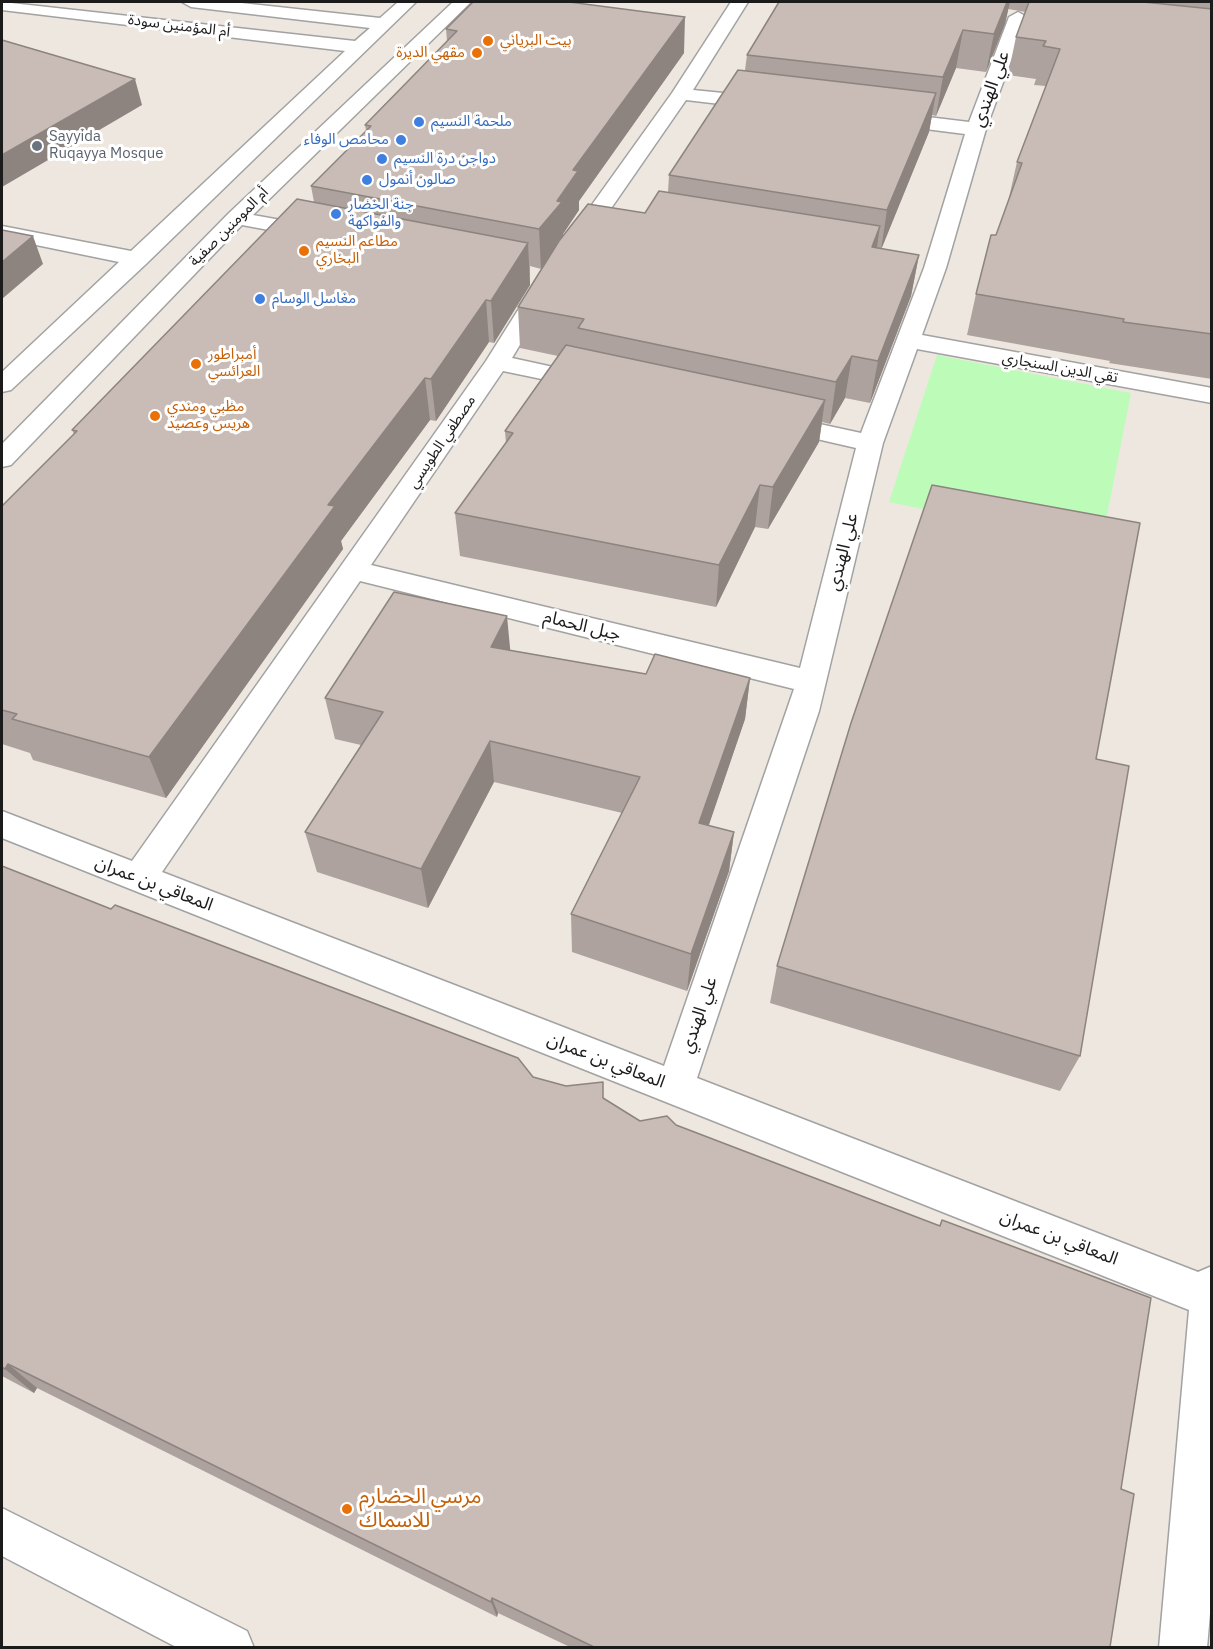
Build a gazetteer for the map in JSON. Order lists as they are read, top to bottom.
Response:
{
  "streets": {
    "street": [
      "أم المؤمنين سودة",
      "علي الهندي",
      "أم المومنين صفية",
      "تقي الدين السنجاري",
      "مصطفي الطويسي",
      "جبل الحمام",
      "المعاقي بن عمران"
    ]
  },
  "crossings": [
    ["علي الهندي", "تقي الدين السنجاري"],
    ["علي الهندي", "جبل الحمام"],
    ["علي الهندي", "المعاقي بن عمران"],
    ["مصطفي الطويسي", "جبل الحمام"],
    ["مصطفي الطويسي", "المعاقي بن عمران"]
  ],
  "places": [
    "بيت البرياني",
    "مقهي الديرة",
    "ملحمة النسيم",
    "محامص الوفاء",
    "Sayyida Ruqayya Mosque",
    "دواجن درة النسيم",
    "صالون أنمول",
    "جنة الخضار والفواكهة",
    "مطاعم النسيم البخاري",
    "مغاسل الوسام",
    "أمبراطور العرائسي",
    "مظبي ومندي هريس وعصيد",
    "مرسي الحضارم للاسماك"
  ]
}
